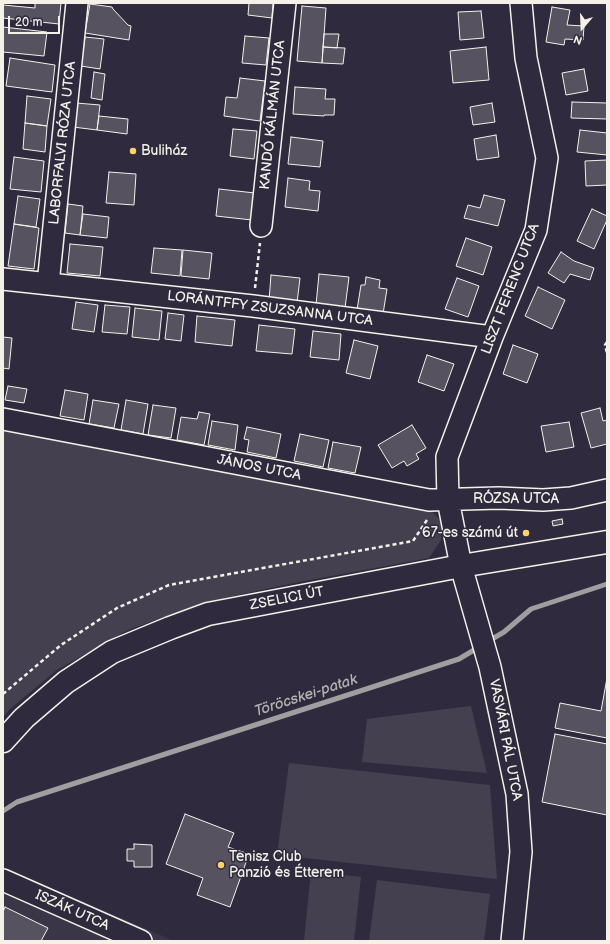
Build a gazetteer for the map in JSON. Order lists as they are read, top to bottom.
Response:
{
  "streets": {
    "main road": ["ZSELICI ÚT"],
    "street": [
      "KANDÓ KÁLMÁN UTCA",
      "LABORFALVI RÓZA UTCA",
      "LISZT FERENC UTCA",
      "LORÁNTFFY ZSUZSANNA UTCA",
      "JÁNOS UTCA",
      "RÓZSA UTCA",
      "VASVÁRI PÁL UTCA",
      "ISZÁK UTCA"
    ]
  },
  "crossings": [
    ["LABORFALVI RÓZA UTCA", "LORÁNTFFY ZSUZSANNA UTCA"],
    ["LISZT FERENC UTCA", "LORÁNTFFY ZSUZSANNA UTCA"],
    ["LISZT FERENC UTCA", "JÁNOS UTCA"],
    ["LISZT FERENC UTCA", "RÓZSA UTCA"],
    ["JÁNOS UTCA", "RÓZSA UTCA"],
    ["ZSELICI ÚT", "VASVÁRI PÁL UTCA"]
  ],
  "water": ["Töröcskei-patak"],
  "places": ["Buliház", "67-es számú út", "Tenisz Club Panzió és Étterem"],
  "scale_bar": "20 m",
  "north": "bottom"
}
